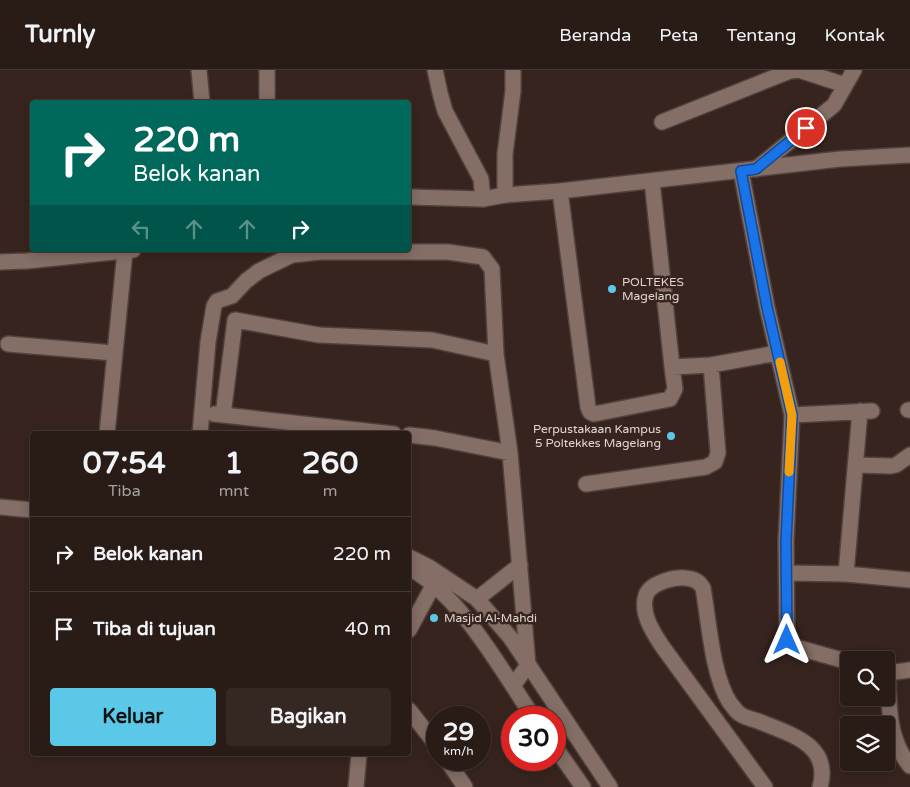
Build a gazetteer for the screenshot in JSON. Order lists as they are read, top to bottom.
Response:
{
  "places": ["POLTEKES Magelang", "Perpustakaan Kampus 5 Poltekkes Magelang", "Masjid Al-Mahdi"],
  "page": {
    "header": "Turnly",
    "nav": [
      "Beranda",
      "Peta",
      "Tentang",
      "Kontak"
    ],
    "turn": ["220 m", "Belok kanan"],
    "eta": [
      "07:54",
      "Tiba",
      "1",
      "mnt",
      "260",
      "m"
    ],
    "list": [
      {
        "name": "Belok kanan",
        "value": "220 m"
      },
      {
        "name": "Tiba di tujuan",
        "value": "40 m"
      }
    ],
    "buttons": ["Keluar", "Bagikan"],
    "speed": "29 km/h",
    "limit": "30"
  }
}
